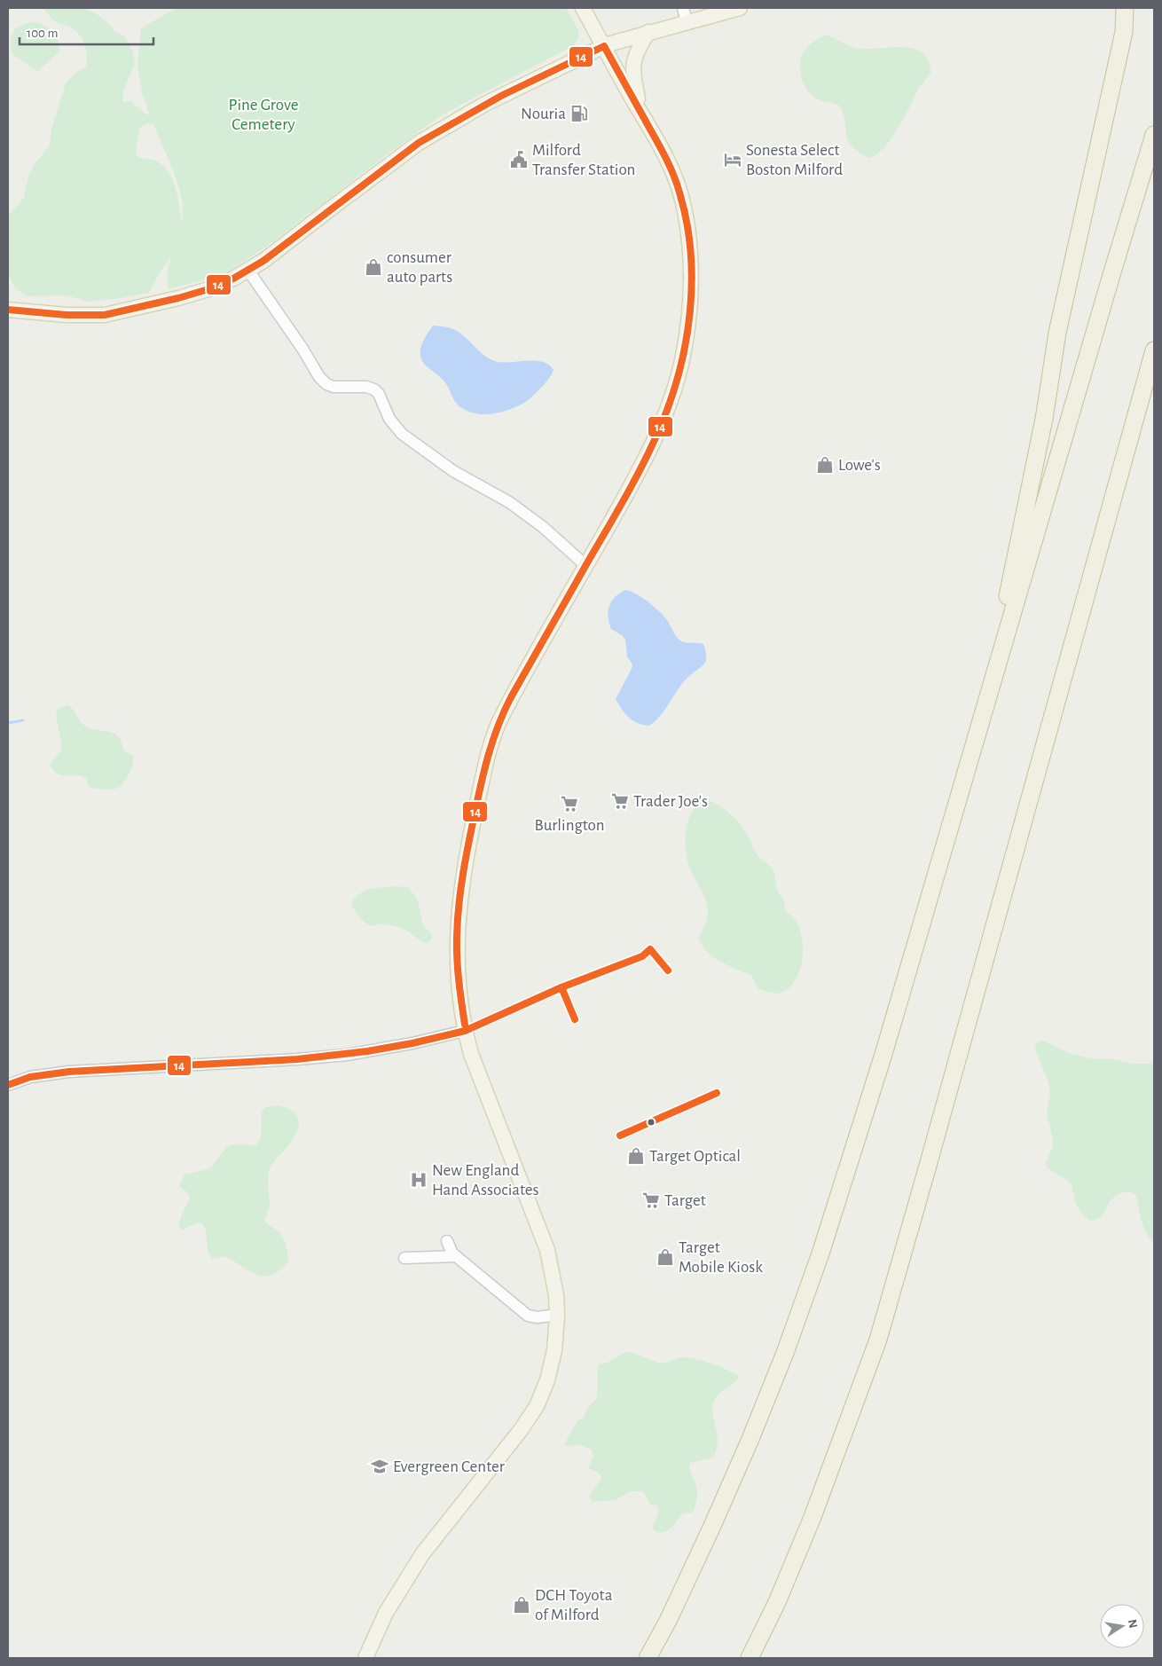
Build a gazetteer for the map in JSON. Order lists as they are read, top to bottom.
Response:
{
  "parks": ["Pine Grove Cemetery"],
  "places": {
    "fuel station": ["Nouria"],
    "public building": ["Milford Transfer Station"],
    "hotel": ["Sonesta Select Boston Milford"],
    "shop": [
      "consumer auto parts",
      "Lowe's",
      "Target Optical",
      "Target Mobile Kiosk",
      "DCH Toyota of Milford"
    ],
    "supermarket": ["Trader Joe's", "Burlington", "Target"],
    "hospital": ["New England Hand Associates"],
    "school or university": ["Evergreen Center"]
  },
  "lines": ["transit line 14"],
  "scale_bar": "100 m",
  "north": "right"
}
